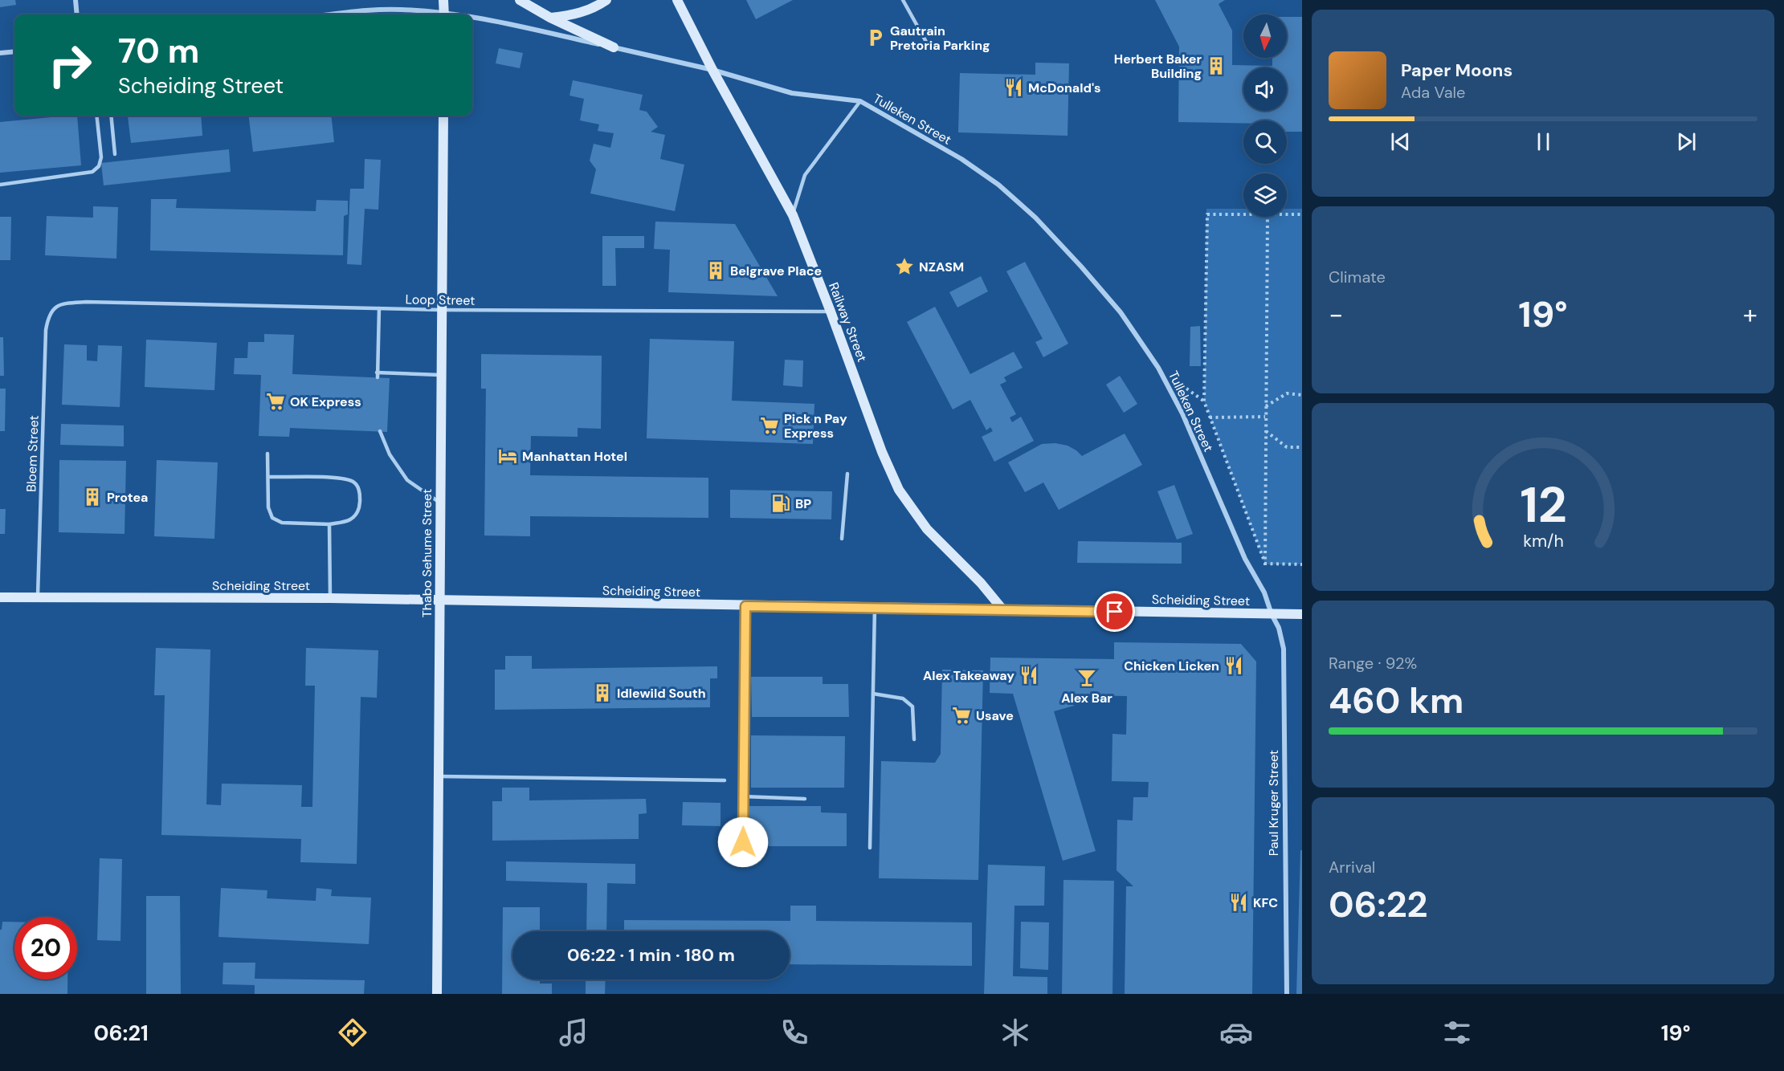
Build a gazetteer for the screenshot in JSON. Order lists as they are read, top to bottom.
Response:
{
  "streets": {
    "main road": ["Railway Street", "Thabo Sehume Street", "Scheiding Street"],
    "street": ["Tulleken Street", "Paul Kruger Street"],
    "lane": ["Loop Street", "Bloem Street"]
  },
  "crossings": [
    ["Tulleken Street", "Railway Street"],
    ["Tulleken Street", "Scheiding Street"],
    ["Tulleken Street", "Paul Kruger Street"],
    ["Loop Street", "Railway Street"],
    ["Loop Street", "Bloem Street"],
    ["Loop Street", "Thabo Sehume Street"],
    ["Railway Street", "Scheiding Street"],
    ["Bloem Street", "Scheiding Street"],
    ["Thabo Sehume Street", "Scheiding Street"],
    ["Scheiding Street", "Paul Kruger Street"]
  ],
  "places": {
    "parking": ["Gautrain Pretoria Parking"],
    "building": [
      "Herbert Baker Building",
      "Belgrave Place",
      "Protea",
      "Idlewild South"
    ],
    "restaurant": [
      "McDonald's",
      "Chicken Licken",
      "Alex Takeaway",
      "KFC"
    ],
    "place": ["NZASM"],
    "supermarket": ["OK Express", "Pick n Pay Express", "Usave"],
    "hotel": ["Manhattan Hotel"],
    "fuel station": ["BP"],
    "bar": ["Alex Bar"]
  },
  "north": "bottom",
  "page": {
    "turn": ["70 m", "Scheiding Street"],
    "song": ["Paper Moons", "Ada Vale"],
    "tile": [
      "Climate",
      ["Range · 92%", "460 km"],
      ["Arrival", "06:22"]
    ],
    "heat": ["−", "19°", "+"],
    "limit": "20",
    "trip": "06:22 · 1 min · 180 m",
    "tabs": ["06:21", "19°"],
    "gauge": ["12", "km/h"]
  }
}
